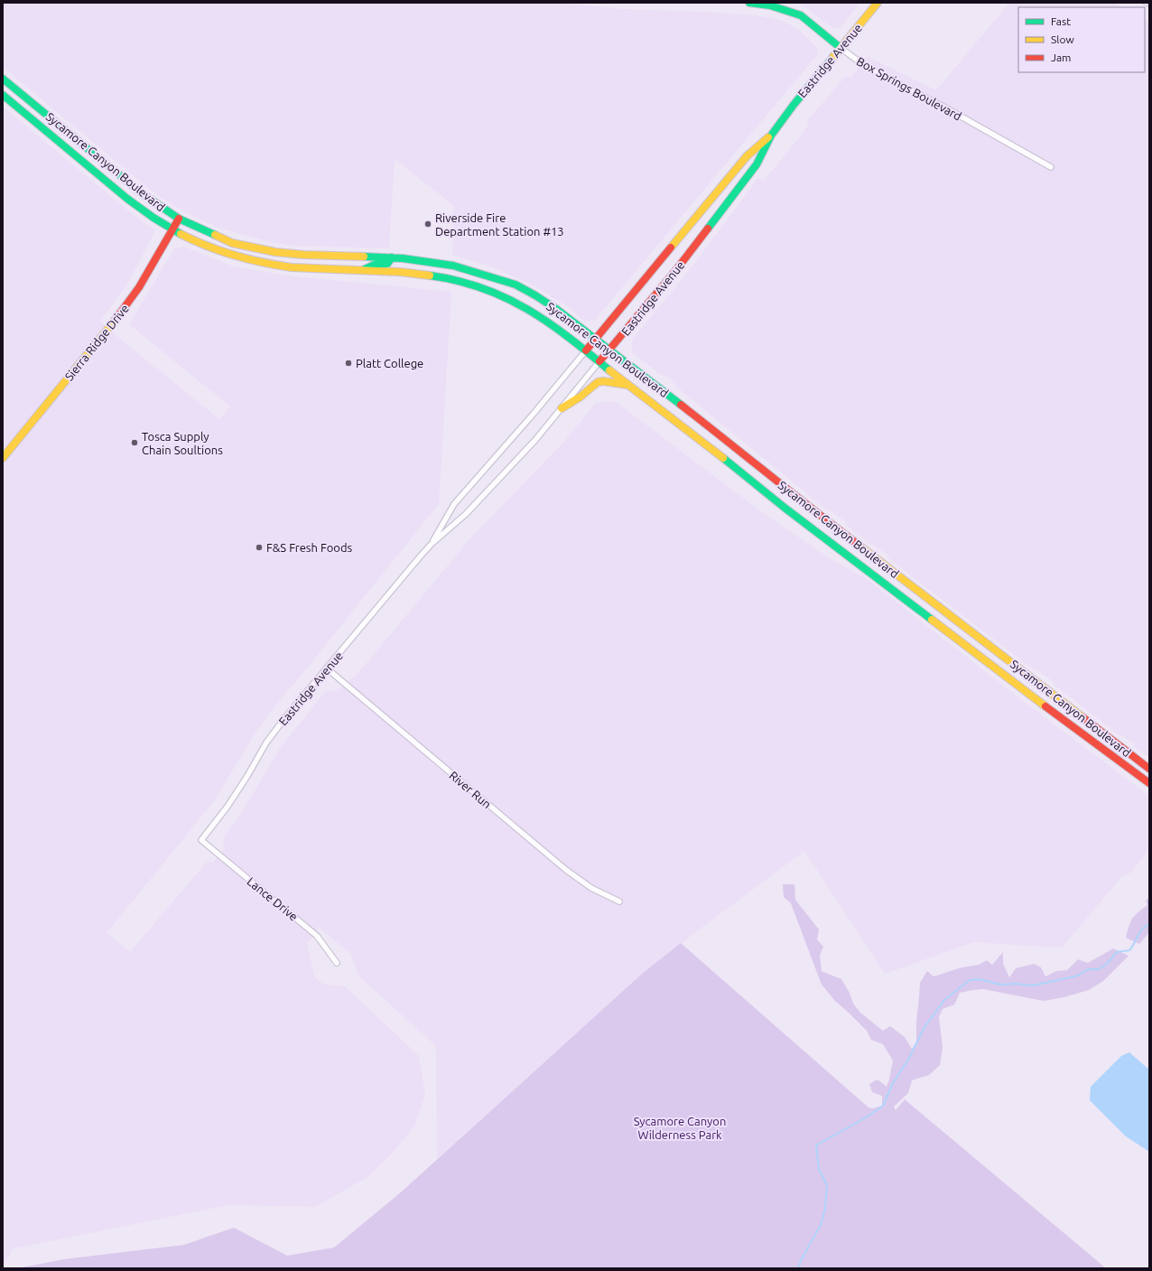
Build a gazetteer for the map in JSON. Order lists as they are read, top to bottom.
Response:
{
  "streets": {
    "main road": [
      "Eastridge Avenue",
      "Box Springs Boulevard",
      "Sycamore Canyon Boulevard",
      "Sierra Ridge Drive"
    ],
    "street": ["River Run", "Lance Drive"]
  },
  "crossings": [
    ["Eastridge Avenue", "Box Springs Boulevard"],
    ["Eastridge Avenue", "Sycamore Canyon Boulevard"],
    ["Eastridge Avenue", "River Run"],
    ["Eastridge Avenue", "Lance Drive"],
    ["Sycamore Canyon Boulevard", "Sierra Ridge Drive"]
  ],
  "parks": ["Sycamore Canyon Wilderness Park"],
  "places": [
    "Riverside Fire Department Station #13",
    "Platt College",
    "Tosca Supply Chain Soultions",
    "F&S Fresh Foods"
  ],
  "legend": ["Fast", "Slow", "Jam"]
}
